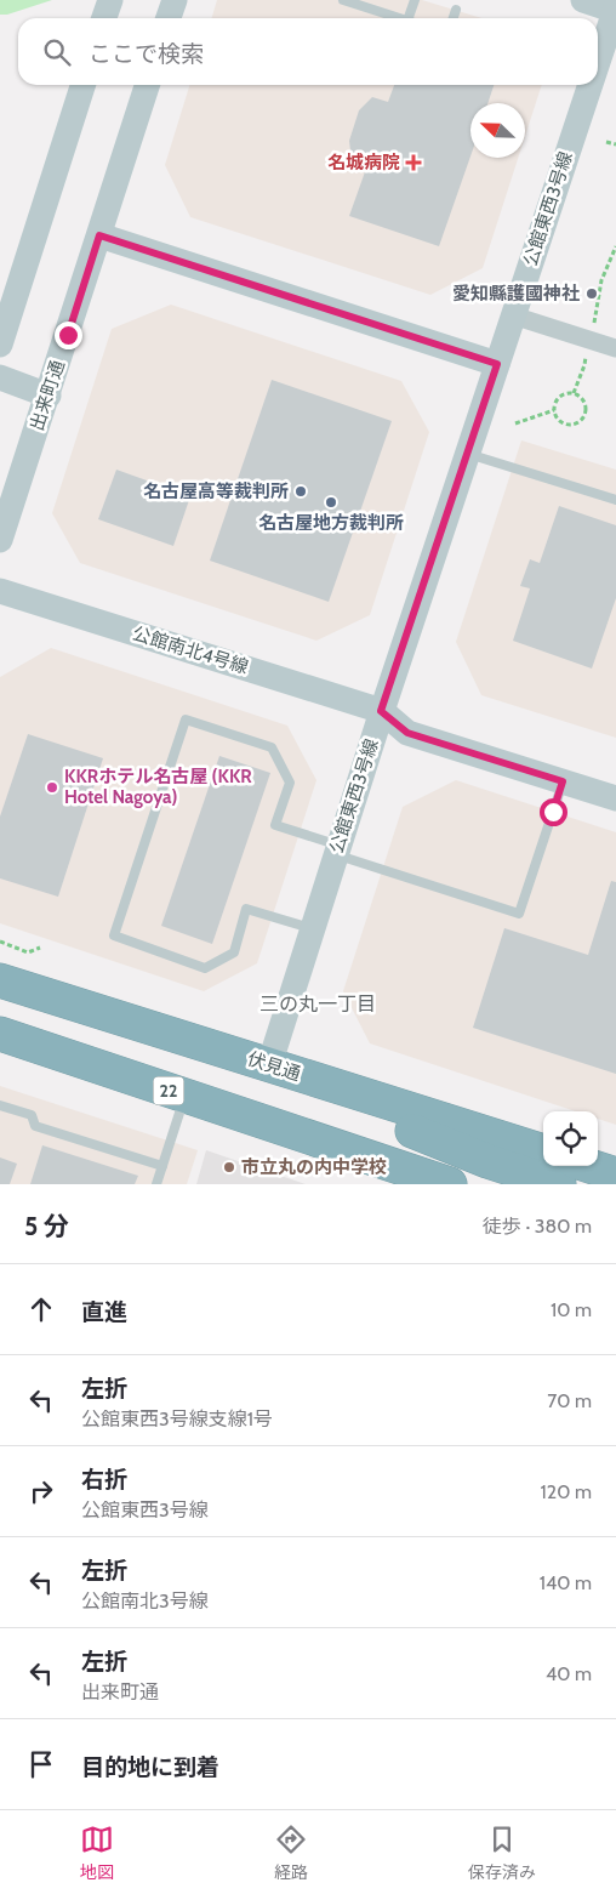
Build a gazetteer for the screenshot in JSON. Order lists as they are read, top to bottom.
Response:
{
  "streets": {
    "highway": ["伏見通", "22"],
    "street": ["公館東西3号線", "出来町通", "公館南北4号線"]
  },
  "crossings": [
    ["公館東西3号線", "公館南北4号線"],
    ["公館東西3号線", "伏見通"]
  ],
  "districts": ["三の丸一丁目"],
  "places": {
    "health": ["名城病院"],
    "other": [
      "愛知縣護國神社",
      "名古屋高等裁判所",
      "名古屋地方裁判所",
      "KKRホテル名古屋 (KKR Hotel Nagoya)",
      "市立丸の内中学校"
    ]
  },
  "north": "top left",
  "page": {
    "search": "ここで検索",
    "heading": ["5 分", "徒歩 · 380 m"],
    "list": [
      ["直進", "10 m"],
      ["左折", "公館東西3号線支線1号", "70 m"],
      ["右折", "公館東西3号線", "120 m"],
      ["左折", "公館南北3号線", "140 m"],
      ["左折", "出来町通", "40 m"],
      "目的地に到着"
    ],
    "nav": ["地図", "経路", "保存済み"]
  }
}
